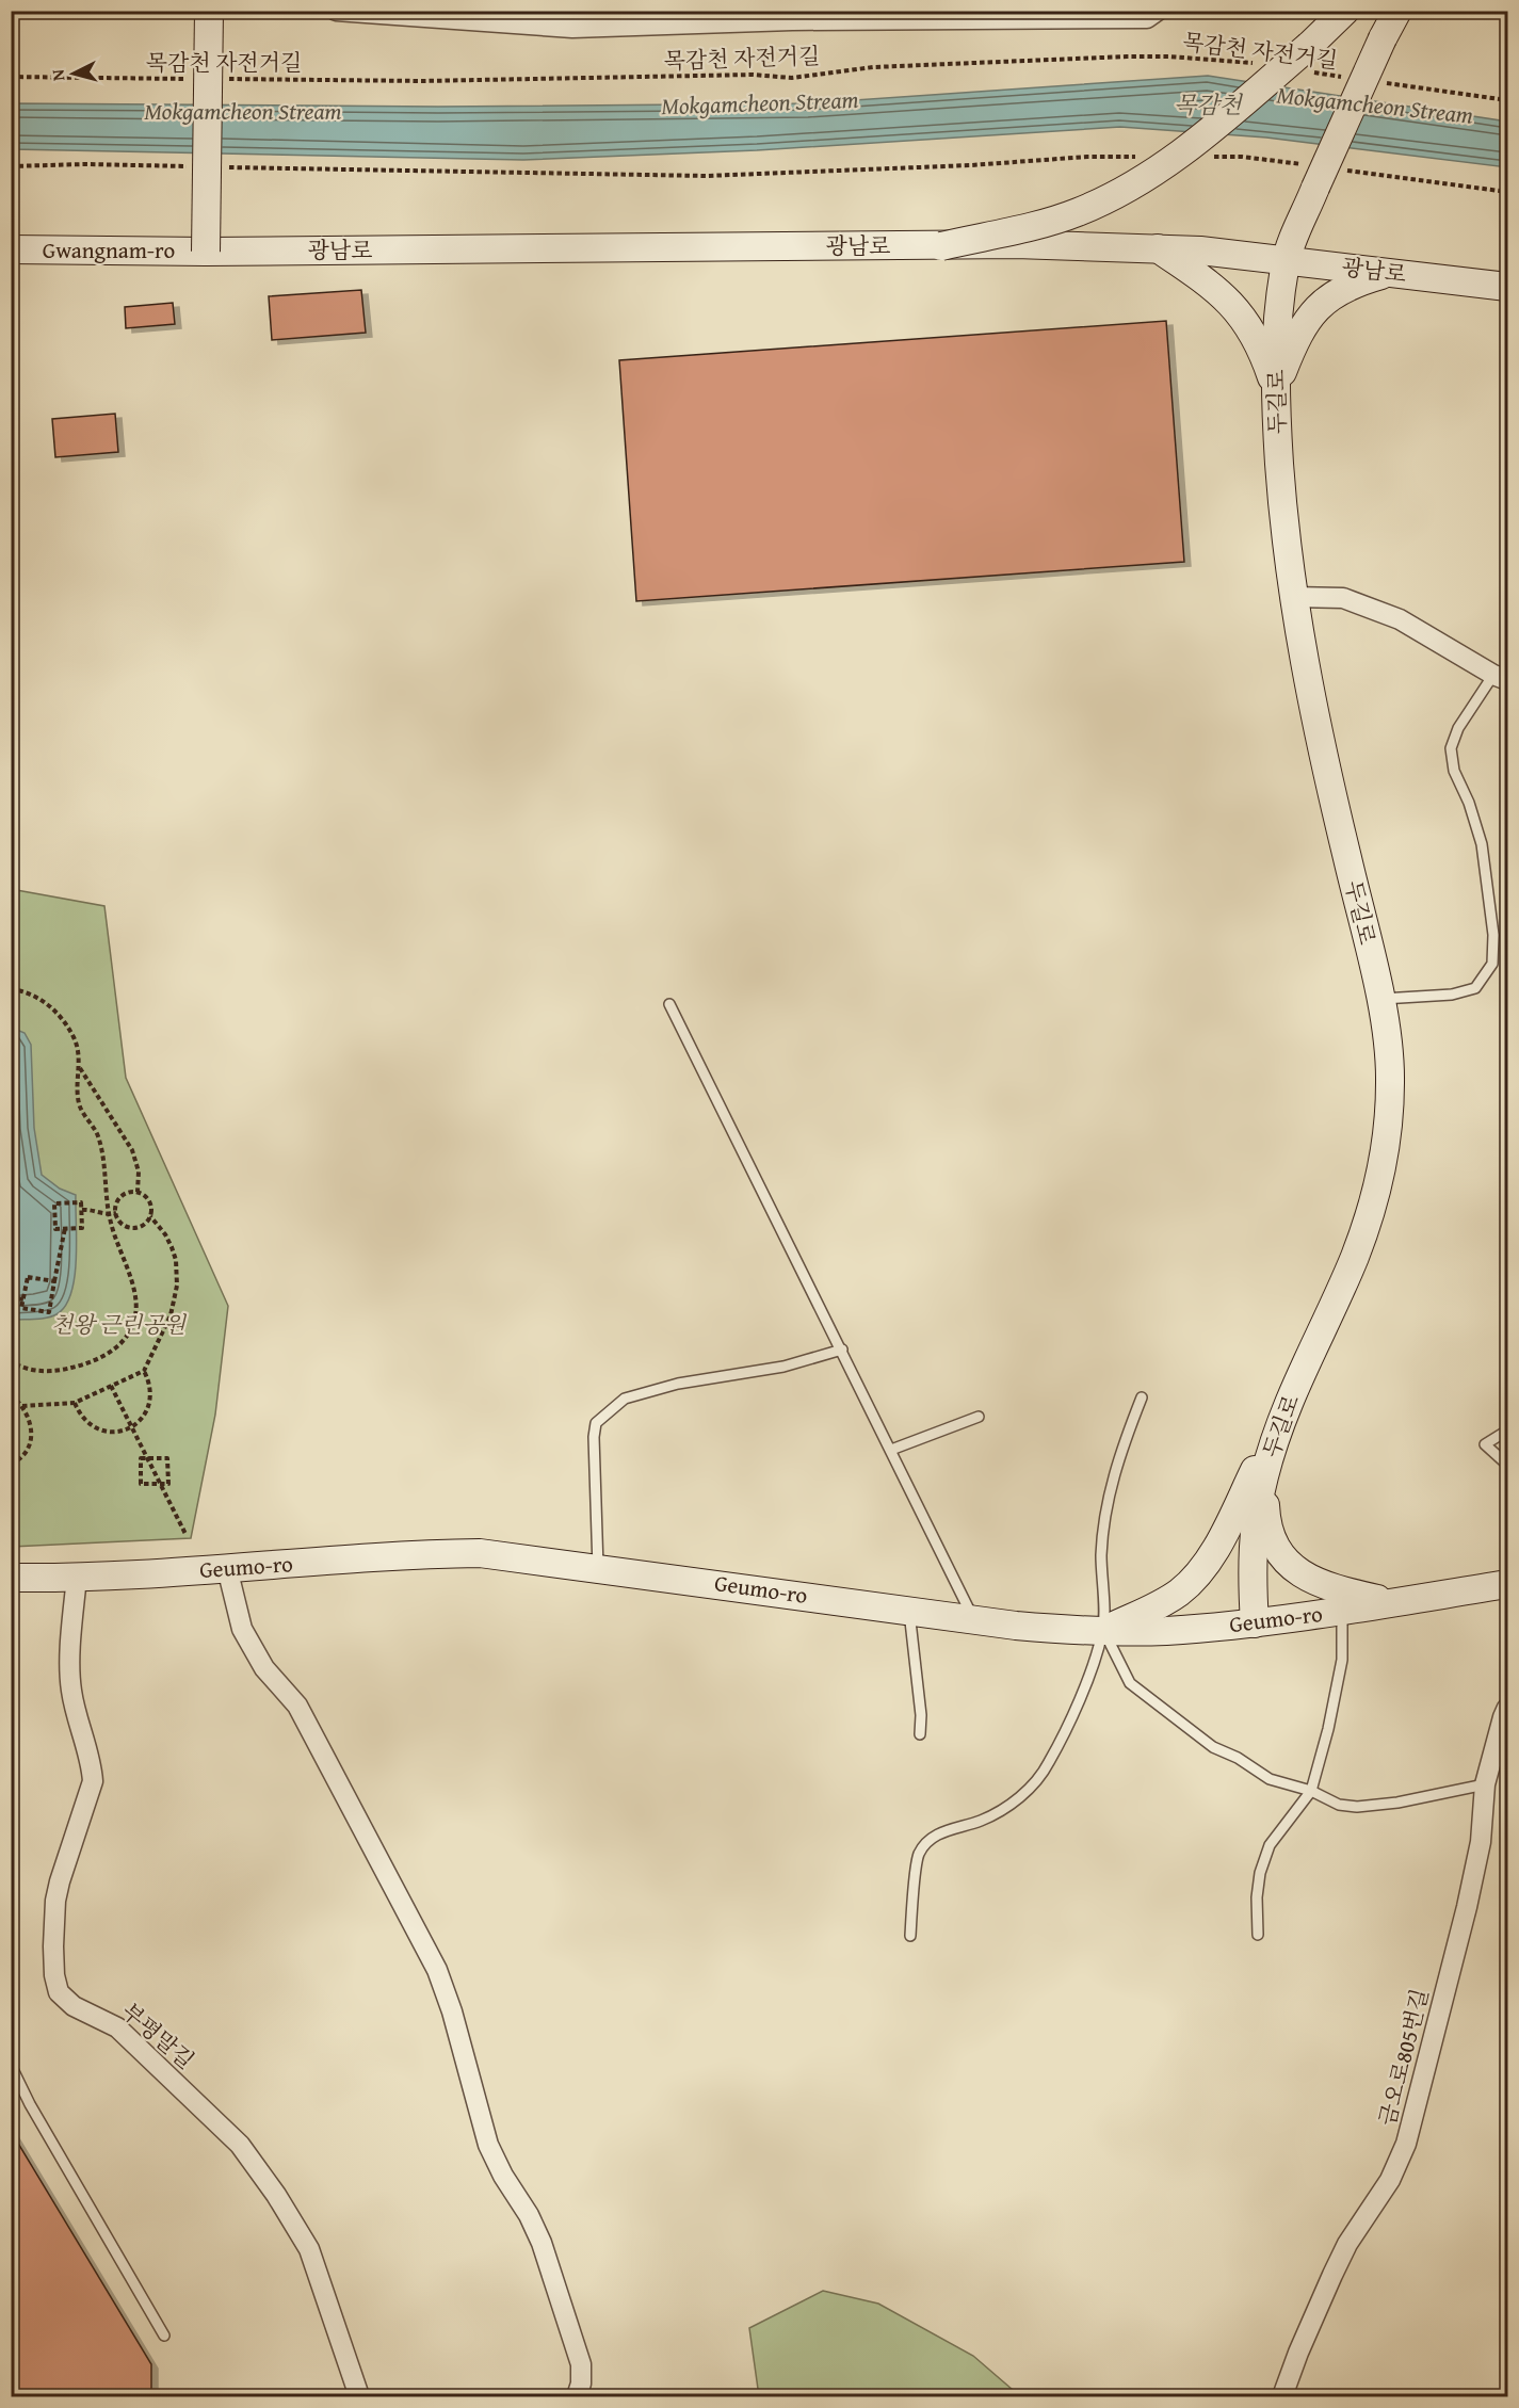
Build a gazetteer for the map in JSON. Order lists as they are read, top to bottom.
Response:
{
  "streets": {
    "street": [
      "광남로",
      "Gwangnam-ro",
      "두길로",
      "Geumo-ro",
      "부평말길",
      "금오로805번길"
    ],
    "path": ["목감천 자전거길"]
  },
  "crossings": [
    ["광남로", "Gwangnam-ro"],
    ["광남로", "두길로"],
    ["두길로", "Geumo-ro"],
    ["Geumo-ro", "부평말길"]
  ],
  "water": ["Mokgamcheon Stream", "목감천"],
  "parks": ["천왕 근린공원"],
  "north": "left"
}
